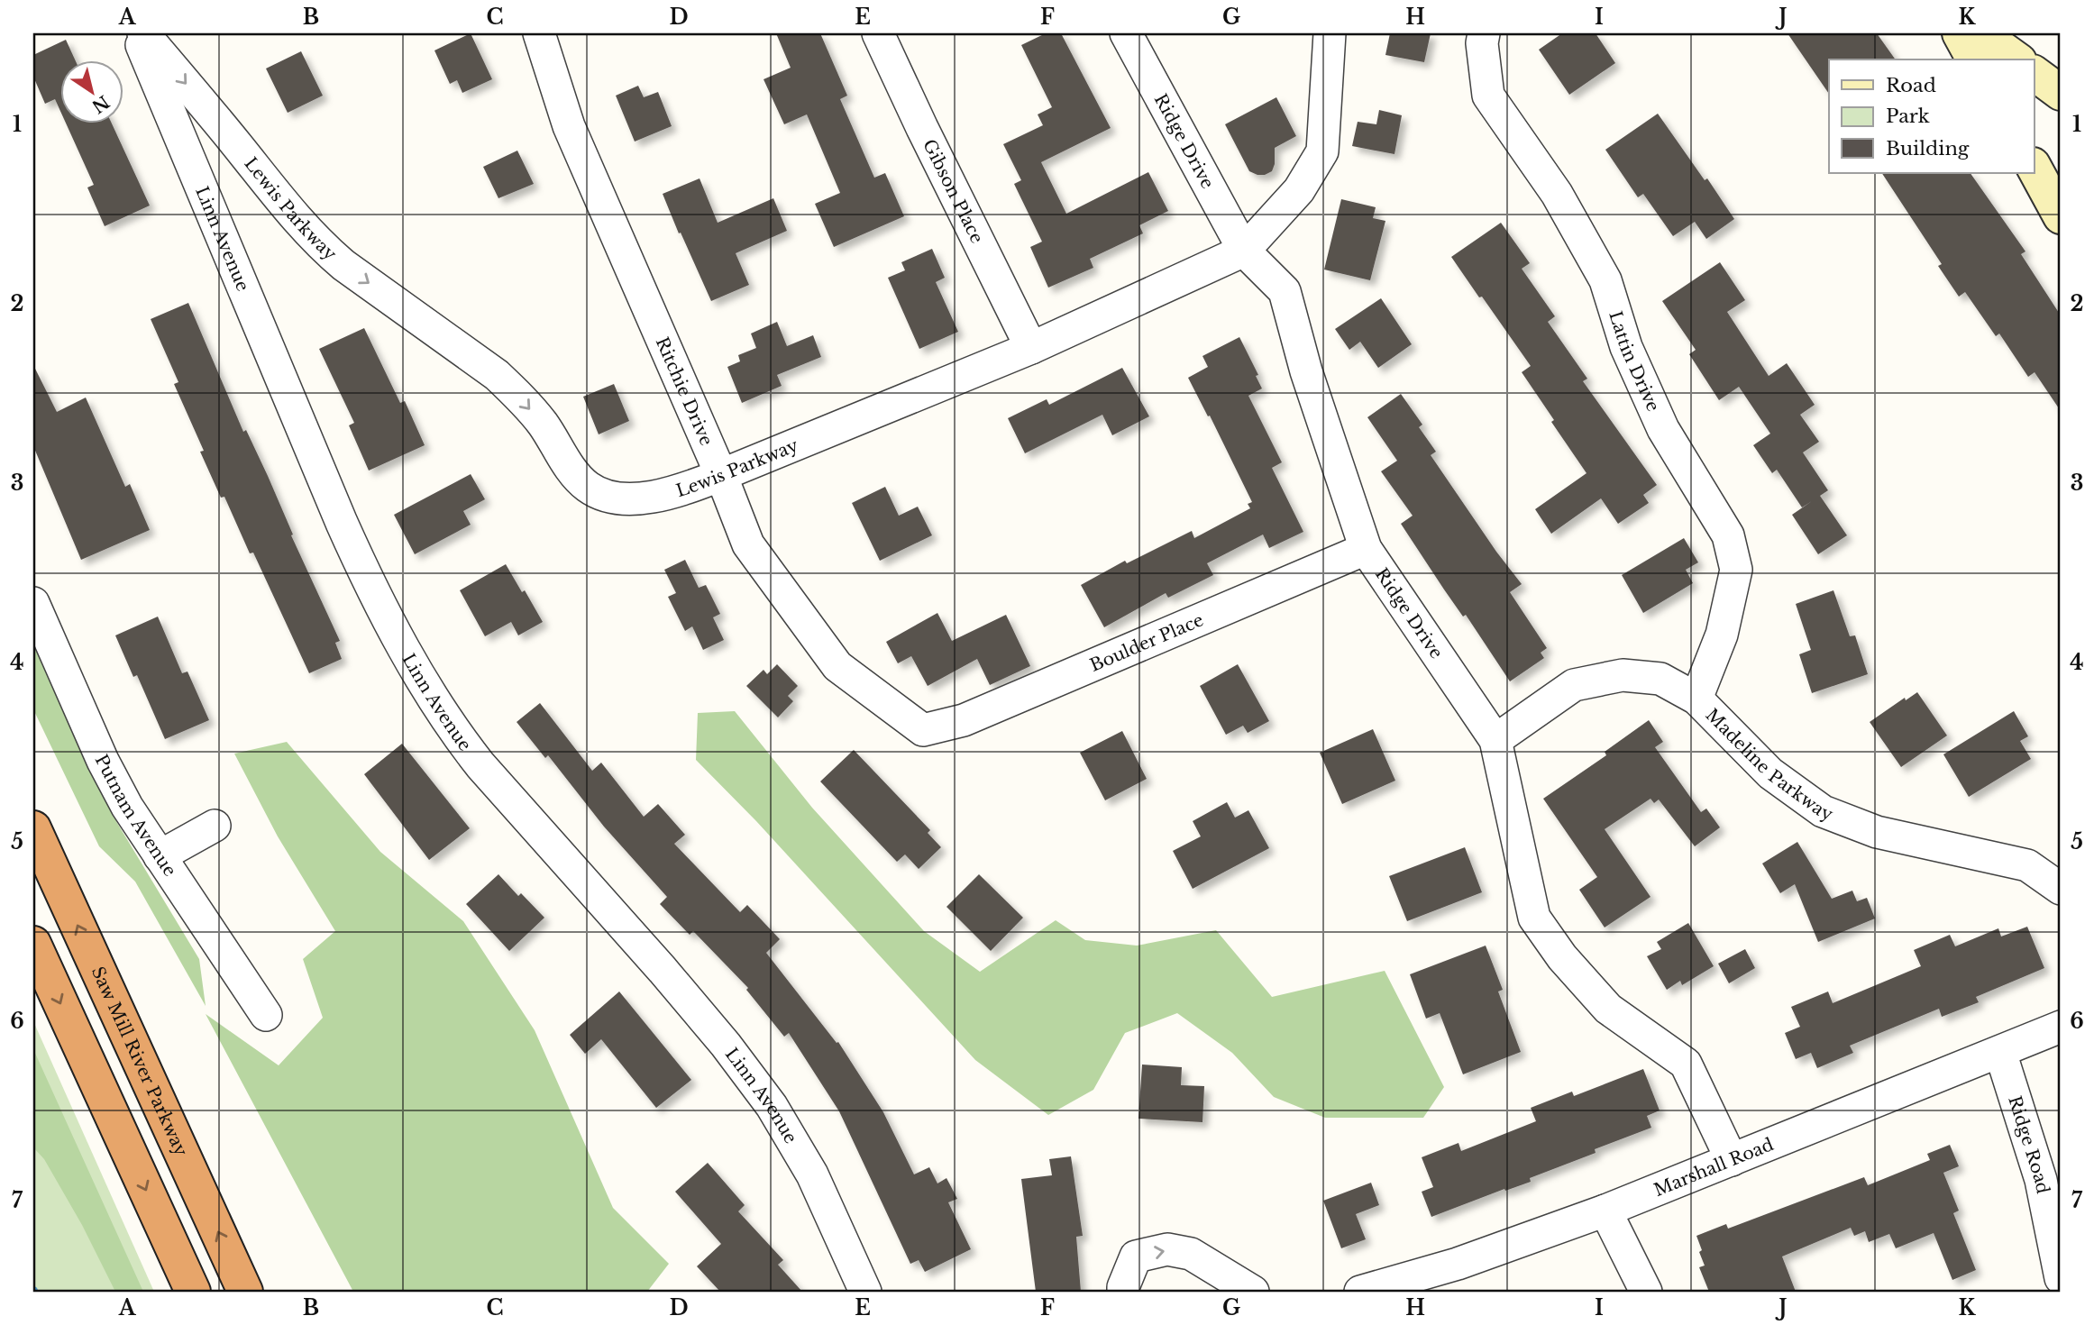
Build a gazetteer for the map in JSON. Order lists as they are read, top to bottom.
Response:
{
  "streets": {
    "highway": ["Saw Mill River Parkway"],
    "street": [
      "Ridge Drive",
      "Gibson Place",
      "Lewis Parkway",
      "Linn Avenue",
      "Lattin Drive",
      "Ritchie Drive",
      "Boulder Place",
      "Madeline Parkway",
      "Putnam Avenue",
      "Ridge Road",
      "Marshall Road"
    ]
  },
  "crossings": [
    ["Ridge Drive", "Lewis Parkway"],
    ["Ridge Drive", "Boulder Place"],
    ["Ridge Drive", "Madeline Parkway"],
    ["Ridge Drive", "Marshall Road"],
    ["Gibson Place", "Lewis Parkway"],
    ["Lewis Parkway", "Ritchie Drive"],
    ["Lattin Drive", "Madeline Parkway"],
    ["Ritchie Drive", "Boulder Place"],
    ["Ridge Road", "Marshall Road"]
  ],
  "one_way": ["Lewis Parkway"],
  "legend": ["Road", "Park", "Building"],
  "north": "bottom right",
  "grid": {
    "columns": [
      "A",
      "B",
      "C",
      "D",
      "E",
      "F",
      "G",
      "H",
      "I",
      "J",
      "K"
    ],
    "rows": [
      "1",
      "2",
      "3",
      "4",
      "5",
      "6",
      "7"
    ]
  }
}
